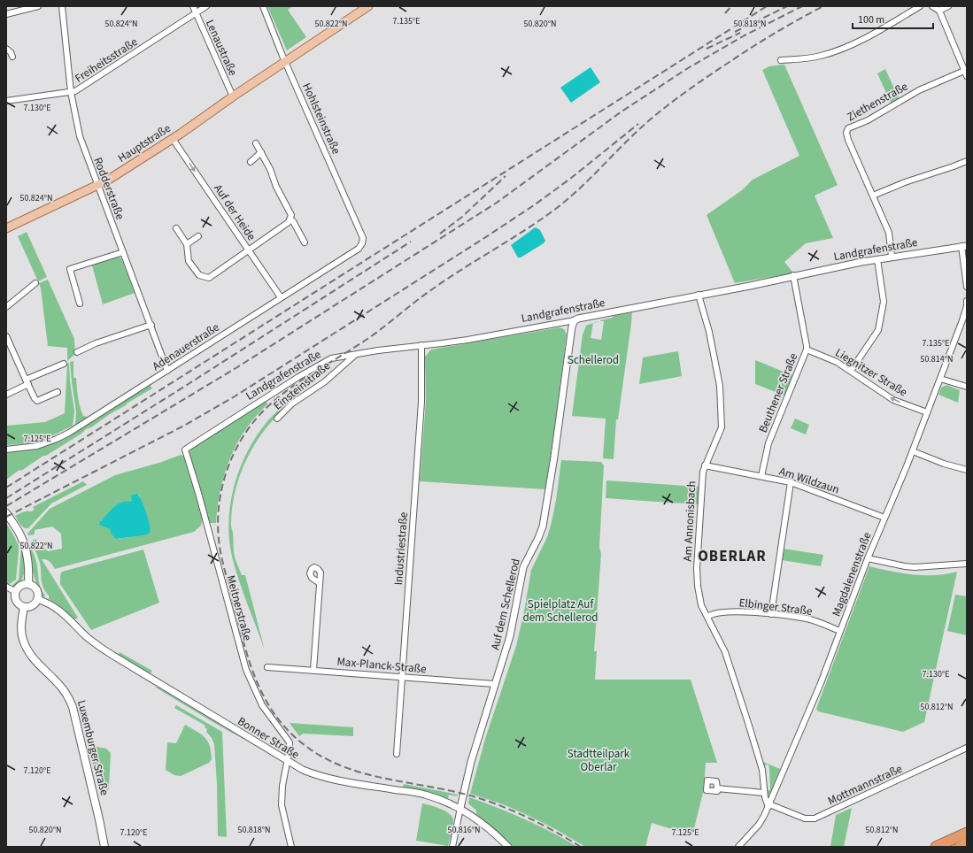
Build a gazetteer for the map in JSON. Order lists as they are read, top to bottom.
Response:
{
  "streets": {
    "main road": ["Hauptstraße", "Luxemburger Straße"],
    "street": [
      "Lenaustraße",
      "Freiheitsstraße",
      "Ziethenstraße",
      "Hohlsteinstraße",
      "Rodderstraße",
      "Auf der Heide",
      "Landgrafenstraße",
      "Adenauerstraße",
      "Liegnitzer Straße",
      "Einsteinstraße",
      "Beuthener Straße",
      "Am Wildzaun",
      "Am Annonisbach",
      "Industriestraße",
      "Magdalenenstraße",
      "Auf dem Schellerod",
      "Elbinger Straße",
      "Meitnerstraße",
      "Max-Planck-Straße",
      "Bonner Straße",
      "Mottmannstraße"
    ]
  },
  "crossings": [
    ["Lenaustraße", "Freiheitsstraße"],
    ["Lenaustraße", "Hauptstraße"],
    ["Freiheitsstraße", "Rodderstraße"],
    ["Ziethenstraße", "Landgrafenstraße"],
    ["Hohlsteinstraße", "Hauptstraße"],
    ["Hohlsteinstraße", "Adenauerstraße"],
    ["Hauptstraße", "Rodderstraße"],
    ["Hauptstraße", "Auf der Heide"],
    ["Rodderstraße", "Adenauerstraße"],
    ["Auf der Heide", "Adenauerstraße"],
    ["Landgrafenstraße", "Einsteinstraße"],
    ["Landgrafenstraße", "Beuthener Straße"],
    ["Landgrafenstraße", "Am Annonisbach"],
    ["Landgrafenstraße", "Industriestraße"],
    ["Landgrafenstraße", "Auf dem Schellerod"],
    ["Landgrafenstraße", "Meitnerstraße"],
    ["Liegnitzer Straße", "Beuthener Straße"],
    ["Liegnitzer Straße", "Magdalenenstraße"],
    ["Beuthener Straße", "Am Wildzaun"],
    ["Am Wildzaun", "Am Annonisbach"],
    ["Am Wildzaun", "Magdalenenstraße"],
    ["Am Annonisbach", "Magdalenenstraße"],
    ["Am Annonisbach", "Elbinger Straße"],
    ["Am Annonisbach", "Mottmannstraße"],
    ["Industriestraße", "Max-Planck-Straße"],
    ["Magdalenenstraße", "Elbinger Straße"],
    ["Magdalenenstraße", "Mottmannstraße"],
    ["Auf dem Schellerod", "Max-Planck-Straße"],
    ["Auf dem Schellerod", "Bonner Straße"],
    ["Meitnerstraße", "Bonner Straße"],
    ["Bonner Straße", "Luxemburger Straße"]
  ],
  "one_way": ["Auf der Heide", "Liegnitzer Straße"],
  "districts": ["OBERLAR"],
  "parks": ["Schellerod", "Spielplatz Auf dem Schellerod", "Stadtteilpark Oberlar"],
  "scale_bar": "100 m",
  "coordinates": [
    "7.135°E",
    "50.824°N",
    "50.822°N",
    "50.820°N",
    "50.818°N",
    "7.130°E",
    "50.814°N",
    "7.125°E",
    "50.812°N",
    "7.120°E",
    "50.816°N"
  ]
}
